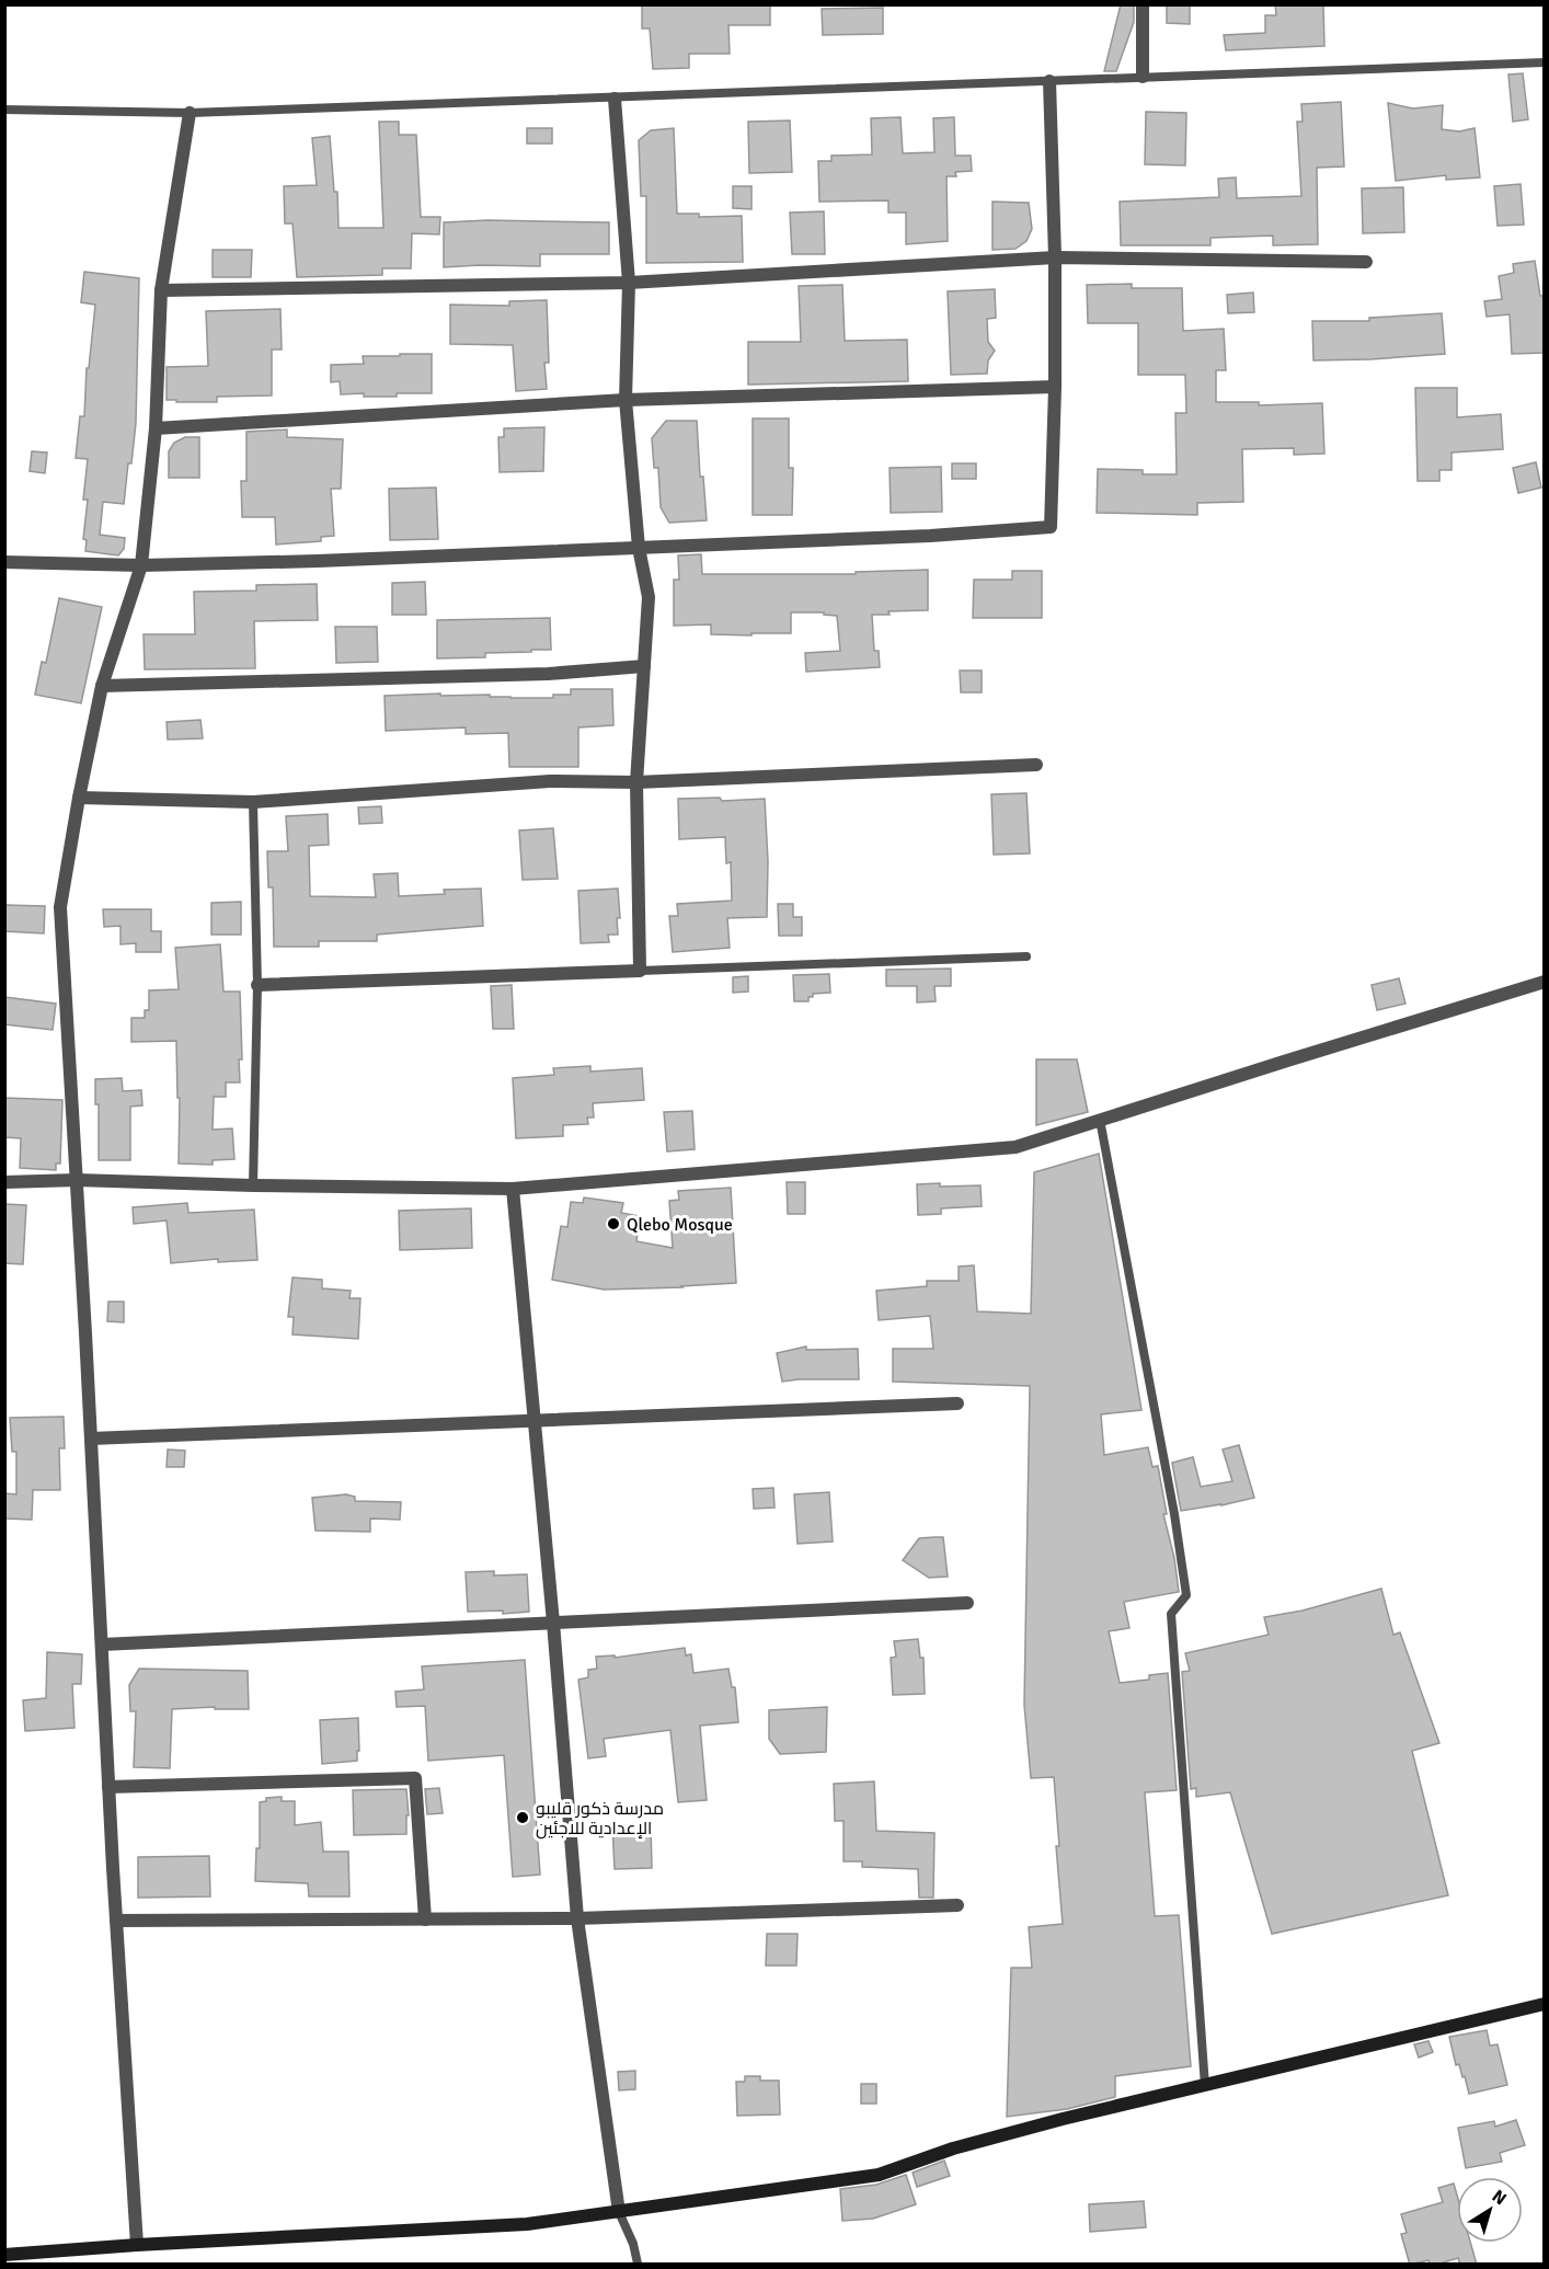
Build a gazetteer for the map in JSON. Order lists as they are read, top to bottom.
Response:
{
  "places": ["Qlebo Mosque", "مدرسة ذكور قليبو الإعدادية للاجئين"],
  "north": "top right"
}
